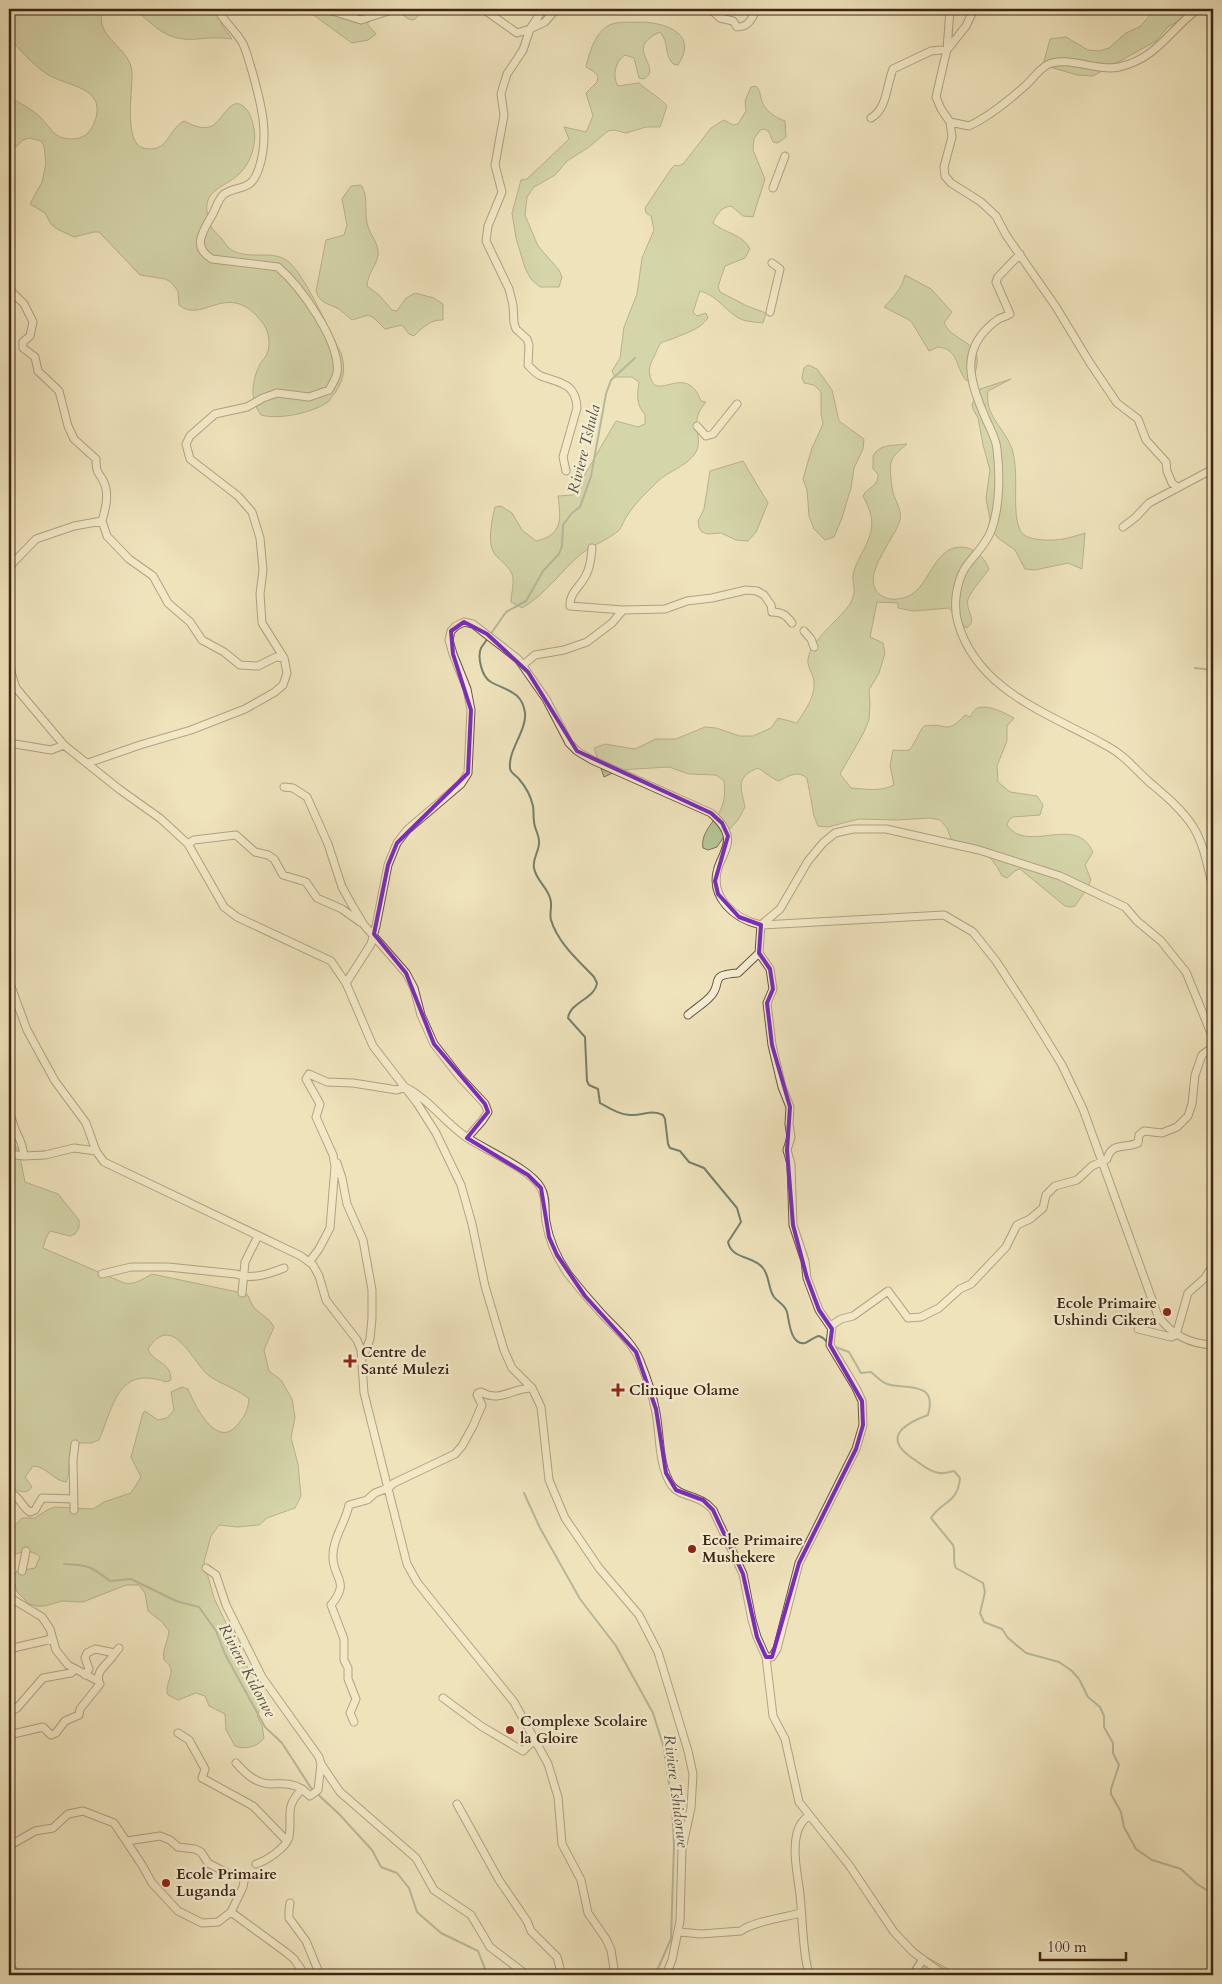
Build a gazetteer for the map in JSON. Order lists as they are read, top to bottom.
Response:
{
  "water": ["Riviere Tshula", "Riviere Kidorwe", "Riviere Tshidorwe"],
  "places": {
    "other": [
      "Ecole Primaire Ushindi Cikera",
      "Ecole Primaire Mushekere",
      "Complexe Scolaire la Gloire",
      "Ecole Primaire Luganda"
    ],
    "health": ["Centre de Santé Mulezi", "Clinique Olame"]
  },
  "scale_bar": "100 m"
}
